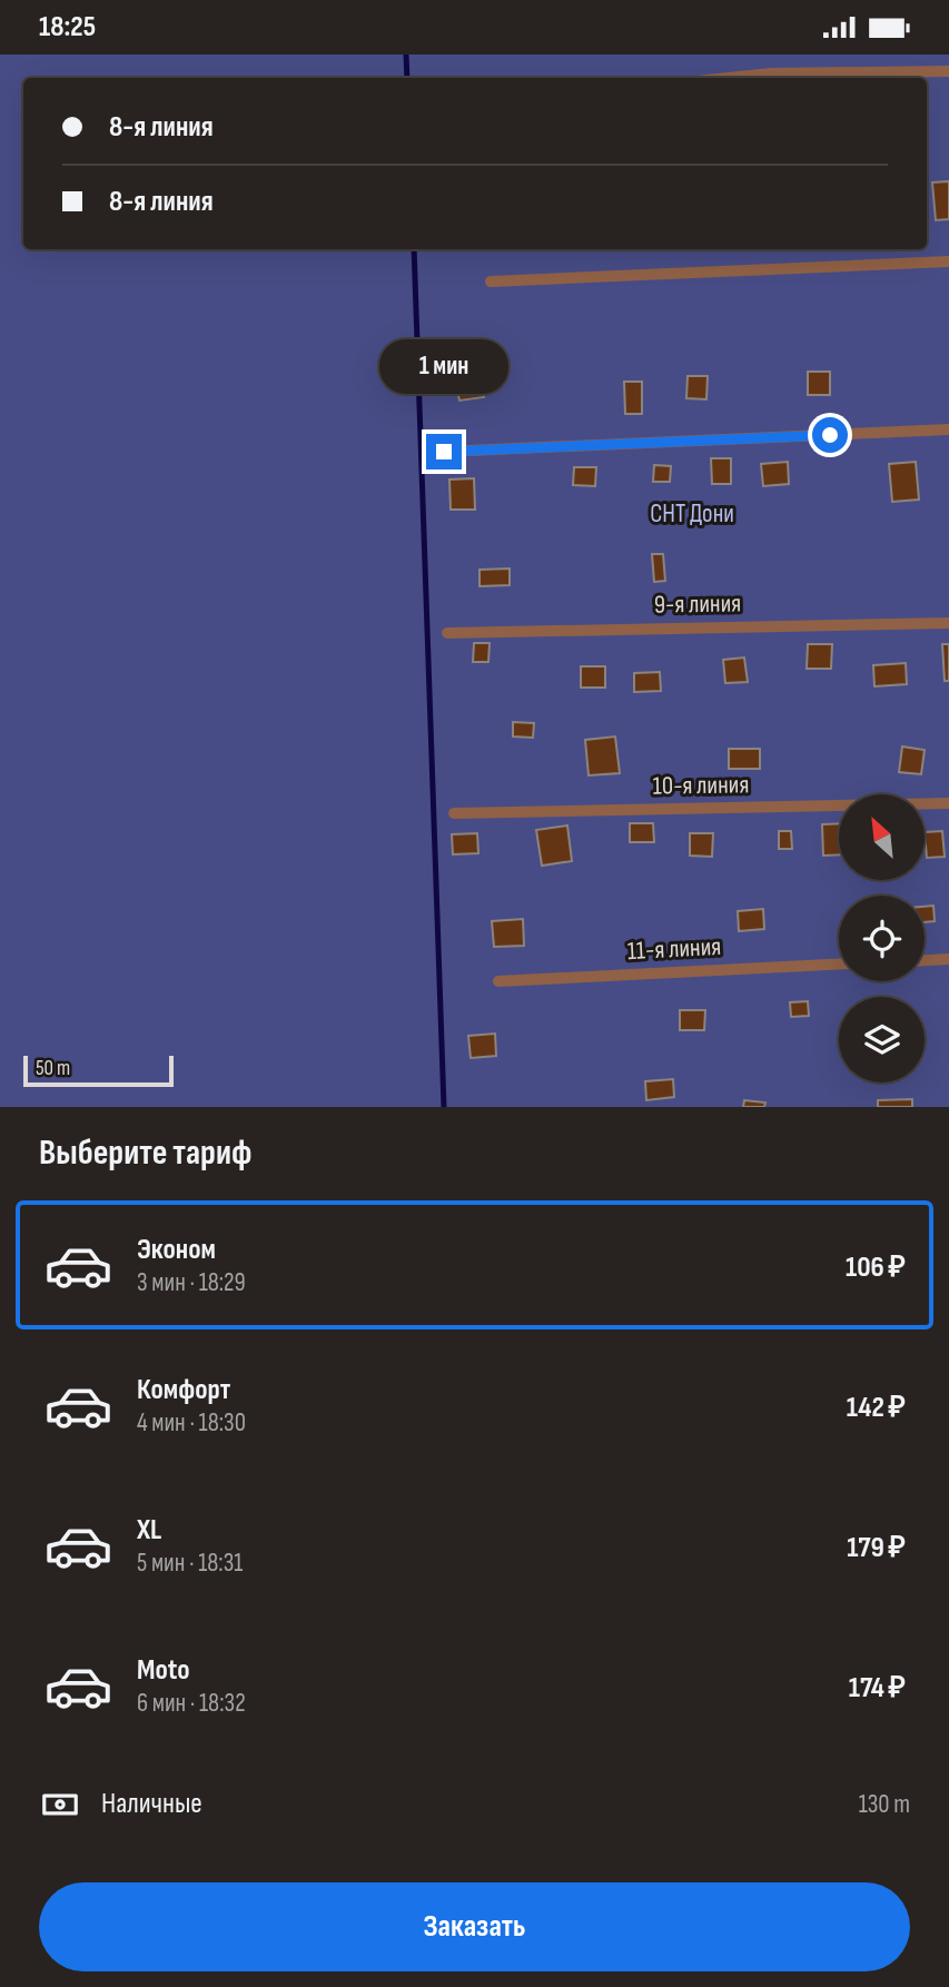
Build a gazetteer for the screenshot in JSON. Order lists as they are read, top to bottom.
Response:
{
  "streets": {
    "lane": ["9-я линия", "10-я линия", "11-я линия"]
  },
  "parks": ["СНТ Дони"],
  "scale_bar": "50 m",
  "north": "top left",
  "page": {
    "status": "18:25",
    "banner": ["8-я линия", "8-я линия"],
    "bubble": "1 мин",
    "scale": "50 m",
    "heading": "Выберите тариф",
    "list": [
      {
        "name": "Эконом",
        "note": "3 мин · 18:29",
        "value": "106 ₽"
      },
      {
        "name": "Комфорт",
        "note": "4 мин · 18:30",
        "value": "142 ₽"
      },
      {
        "name": "XL",
        "note": "5 мин · 18:31",
        "value": "179 ₽"
      },
      {
        "name": "Moto",
        "note": "6 мин · 18:32",
        "value": "174 ₽"
      }
    ],
    "pay": ["Наличные", "130 m"],
    "buttons": "Заказать"
  }
}
